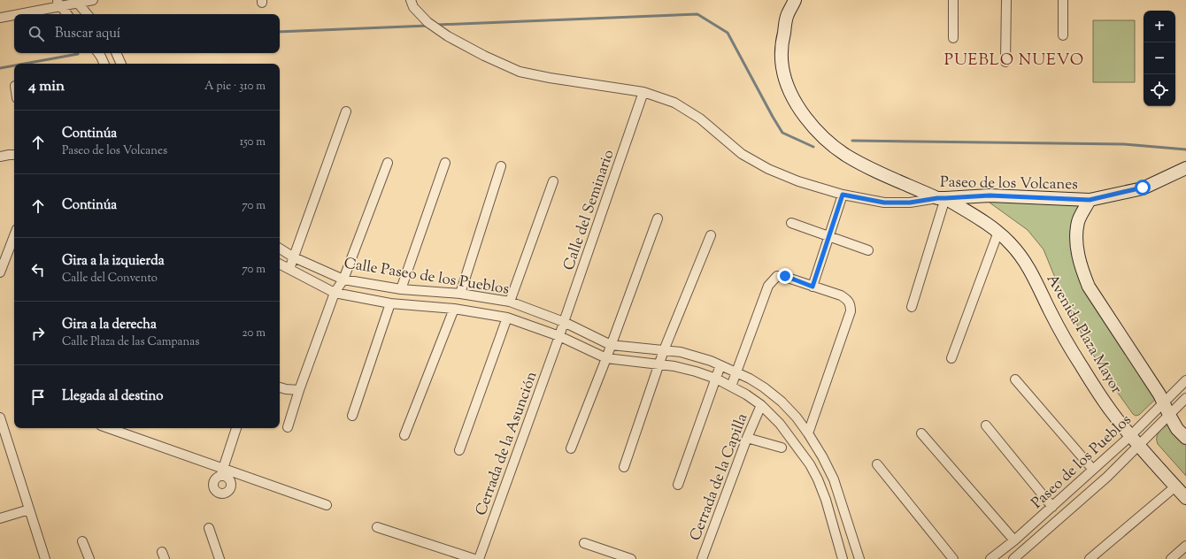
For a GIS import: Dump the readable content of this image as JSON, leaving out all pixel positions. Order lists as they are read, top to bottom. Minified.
{"streets":{"street":["Paseo de los Volcanes","Calle del Seminario","Calle Paseo de los Pueblos","Avenida Plaza Mayor","Cerrada de la Asunción","Paseo de los Pueblos","Cerrada de la Capilla"]},"crossings":[["Paseo de los Volcanes","Avenida Plaza Mayor"],["Calle del Seminario","Calle Paseo de los Pueblos"],["Calle del Seminario","Cerrada de la Asunción"],["Calle Paseo de los Pueblos","Cerrada de la Asunción"],["Calle Paseo de los Pueblos","Cerrada de la Capilla"],["Avenida Plaza Mayor","Paseo de los Pueblos"]],"districts":["PUEBLO NUEVO"],"page":{"map_buttons":["+","−"],"search":"Buscar aquí","heading":["4 min","A pie · 310 m"],"list":[["Continúa","Paseo de los Volcanes","150 m"],["Continúa","70 m"],["Gira a la izquierda","Calle del Convento","70 m"],["Gira a la derecha","Calle Plaza de las Campanas","20 m"],"Llegada al destino"]}}
